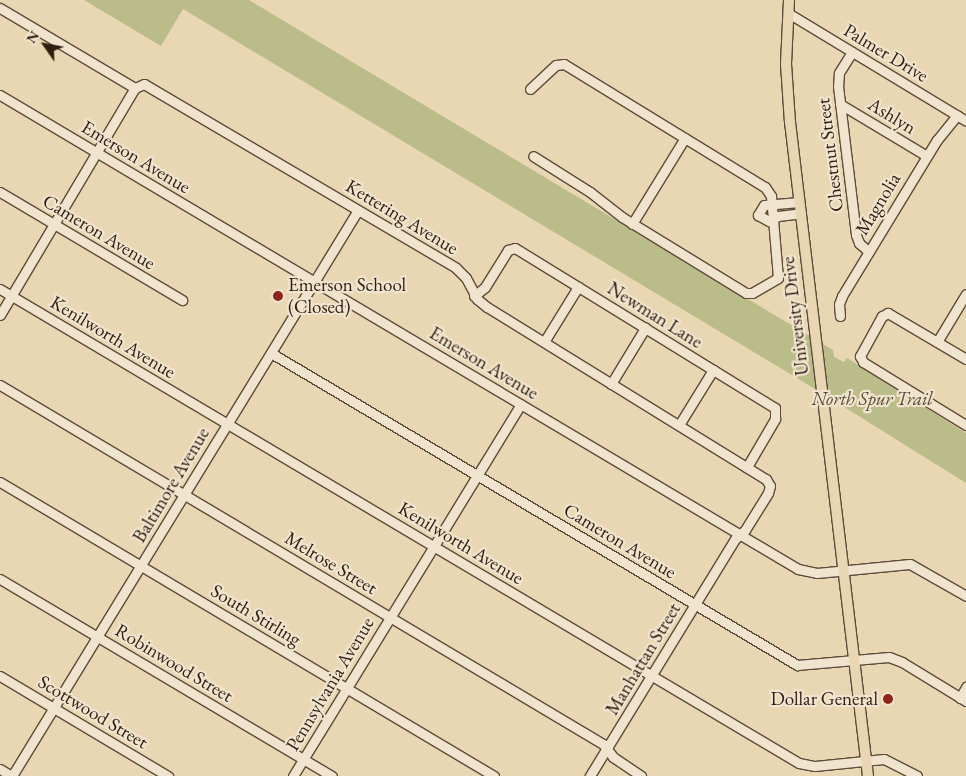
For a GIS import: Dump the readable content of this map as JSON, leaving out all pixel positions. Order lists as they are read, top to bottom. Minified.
{"streets":{"main road":["University Drive"],"street":["Palmer Drive","Ashlyn","Chestnut Street","Emerson Avenue","Magnolia","Kettering Avenue","Cameron Avenue","Newman Lane","Kenilworth Avenue","Baltimore Avenue","Melrose Street","South Stirling","Manhattan Street","Robinwood Street","Pennsylvania Avenue","Scottwood Street"]},"crossings":[["Palmer Drive","Chestnut Street"],["Palmer Drive","Magnolia"],["Palmer Drive","University Drive"],["Ashlyn","Chestnut Street"],["Ashlyn","Magnolia"],["Chestnut Street","Magnolia"],["Emerson Avenue","University Drive"],["Emerson Avenue","Baltimore Avenue"],["Emerson Avenue","Manhattan Street"],["Emerson Avenue","Pennsylvania Avenue"],["Kettering Avenue","Newman Lane"],["Kettering Avenue","Baltimore Avenue"],["Kettering Avenue","Manhattan Street"],["Cameron Avenue","University Drive"],["Cameron Avenue","Baltimore Avenue"],["Cameron Avenue","Manhattan Street"],["Cameron Avenue","Pennsylvania Avenue"],["University Drive","Kenilworth Avenue"],["Kenilworth Avenue","Baltimore Avenue"],["Kenilworth Avenue","Manhattan Street"],["Kenilworth Avenue","Pennsylvania Avenue"],["Baltimore Avenue","Melrose Street"],["Baltimore Avenue","South Stirling"],["Baltimore Avenue","Robinwood Street"],["Baltimore Avenue","Scottwood Street"],["Melrose Street","Manhattan Street"],["Melrose Street","Pennsylvania Avenue"],["South Stirling","Pennsylvania Avenue"],["Robinwood Street","Pennsylvania Avenue"]],"parks":["North Spur Trail"],"places":["Emerson School (Closed)","Dollar General"],"north":"top left"}
